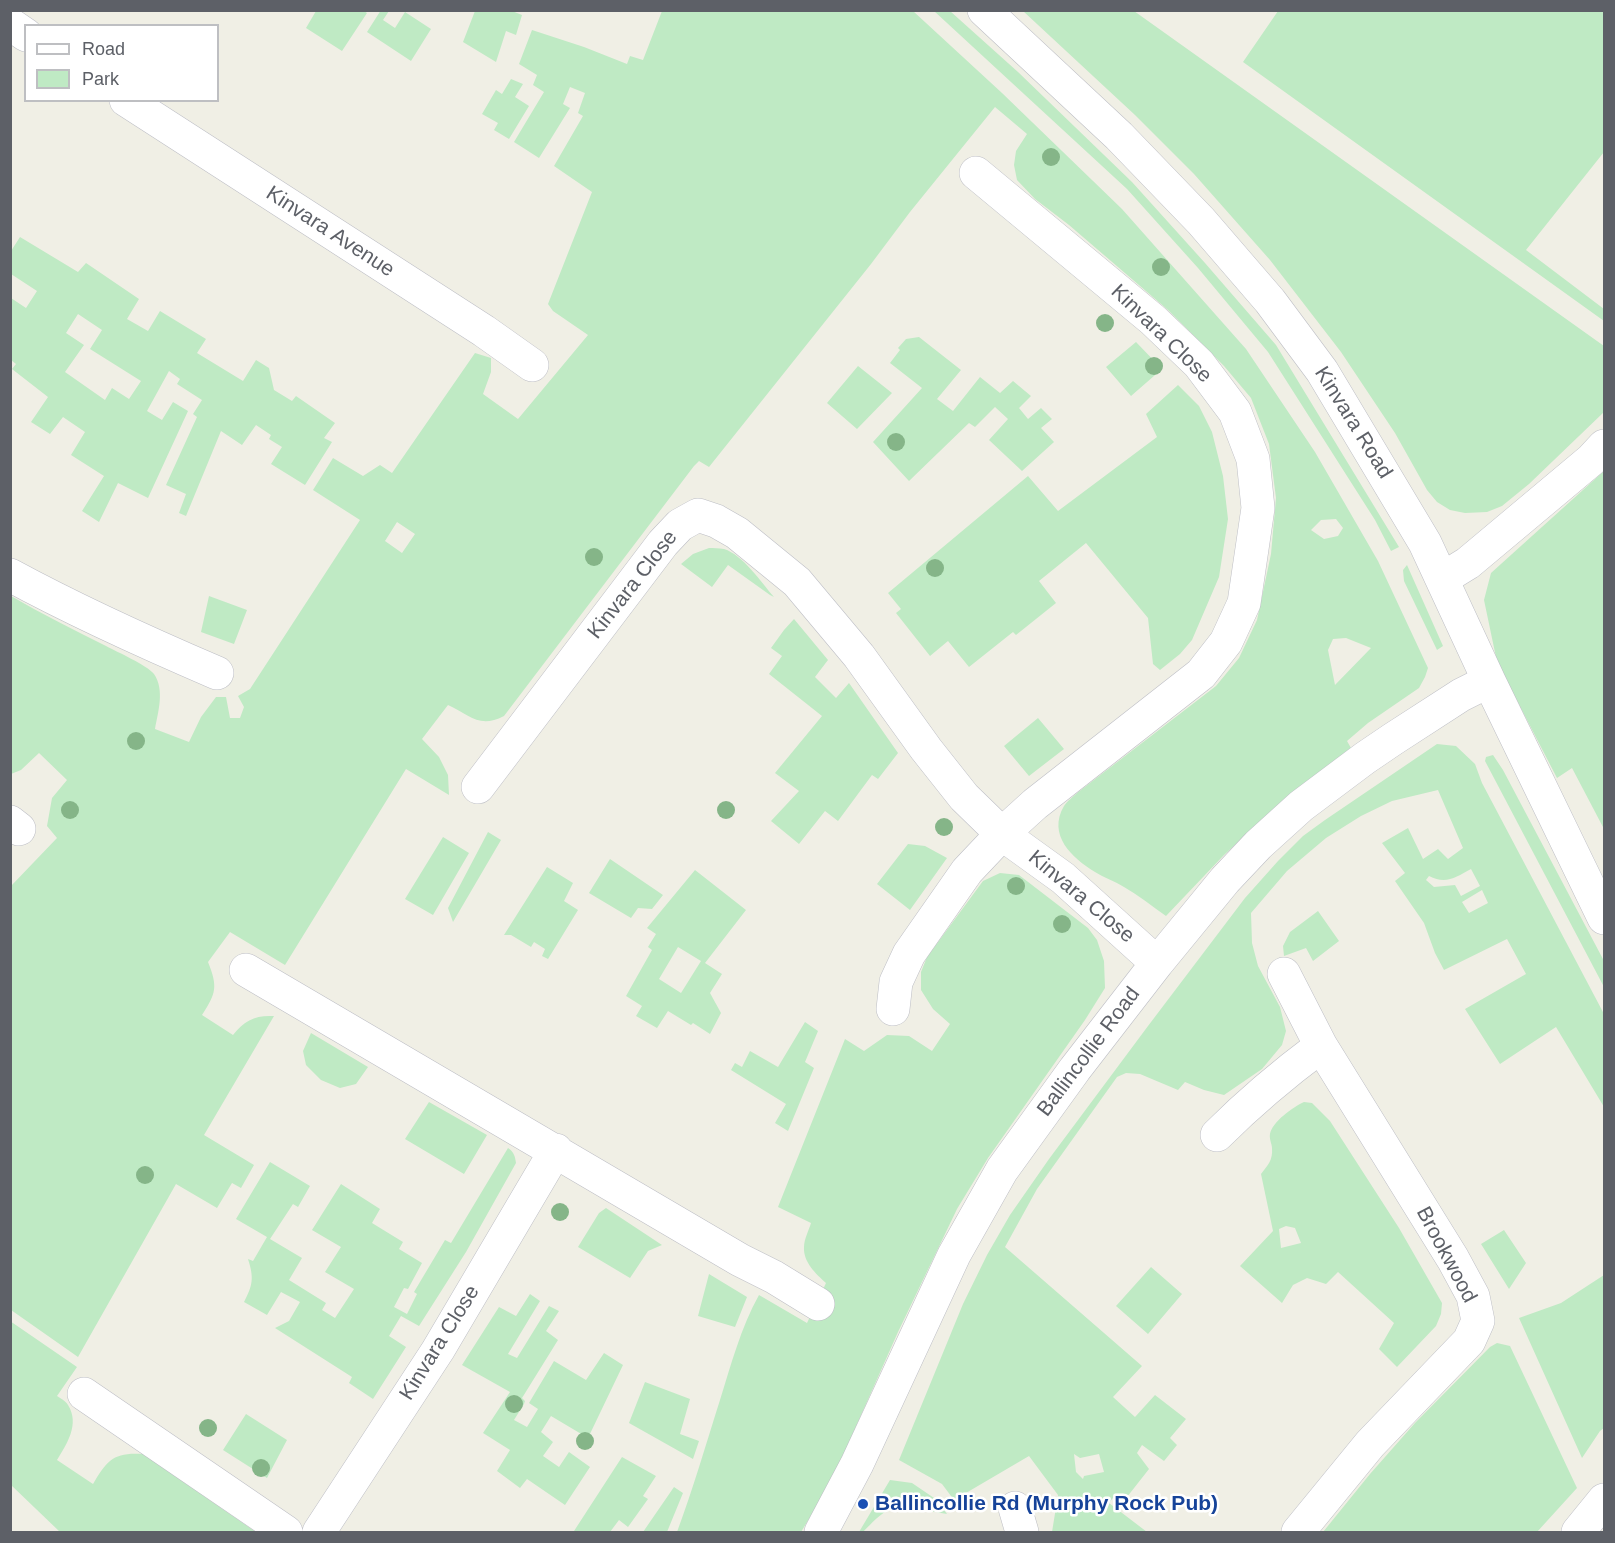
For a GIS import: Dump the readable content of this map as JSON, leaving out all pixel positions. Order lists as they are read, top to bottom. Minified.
{"streets":{"street":["Kinvara Avenue","Kinvara Close","Kinvara Road","Ballincollie Road","Brookwood"]},"crossings":[["Kinvara Close","Ballincollie Road"],["Kinvara Road","Ballincollie Road"]],"places":["Ballincollie Rd (Murphy Rock Pub)"],"legend":["Road","Park"]}
